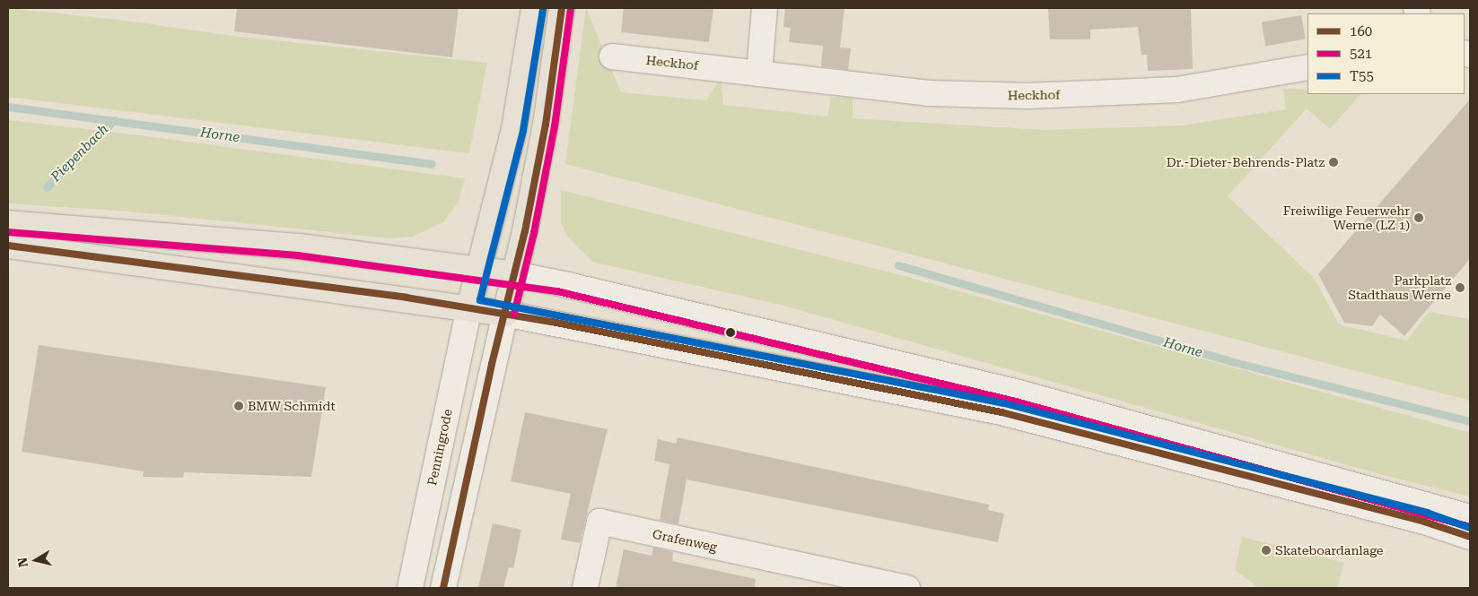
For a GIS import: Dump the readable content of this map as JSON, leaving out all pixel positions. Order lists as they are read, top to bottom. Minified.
{"streets":{"main road":["Heckhof","Penningrode","Grafenweg"]},"water":["Horne","Piepenbach"],"places":["Dr.-Dieter-Behrends-Platz","Freiwilige Feuerwehr Werne (LZ 1)","Parkplatz Stadthaus Werne","BMW Schmidt","Skateboardanlage"],"lines":["transit line 160","transit line 521","transit line T55"],"legend":["160","521","T55"],"north":"left"}
